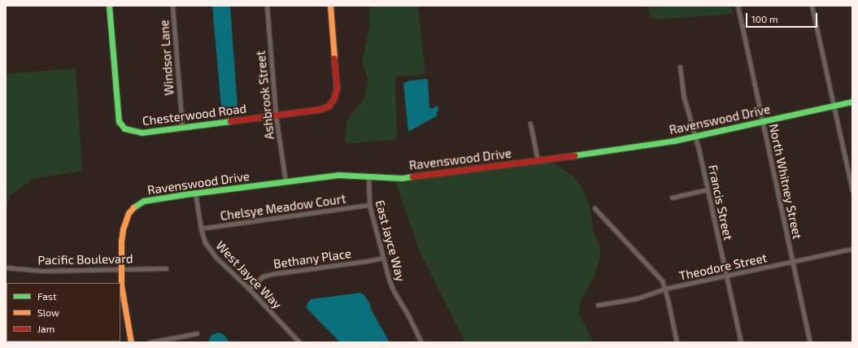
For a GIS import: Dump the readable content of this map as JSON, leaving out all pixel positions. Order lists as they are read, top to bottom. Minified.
{"streets":{"street":["Windsor Lane","Ashbrook Street","Chesterwood Road","Ravenswood Drive","North Whitney Street","Francis Street","Chelsye Meadow Court","East Jayce Way","Bethany Place","Pacific Boulevard","Theodore Street","West Jayce Way"]},"crossings":[["Windsor Lane","Chesterwood Road"],["Ashbrook Street","Chesterwood Road"],["Ashbrook Street","Ravenswood Drive"],["Ravenswood Drive","North Whitney Street"],["Ravenswood Drive","Francis Street"],["Ravenswood Drive","East Jayce Way"],["Ravenswood Drive","Pacific Boulevard"],["Ravenswood Drive","West Jayce Way"],["North Whitney Street","Theodore Street"],["Francis Street","Theodore Street"],["Chelsye Meadow Court","East Jayce Way"],["Chelsye Meadow Court","West Jayce Way"],["East Jayce Way","Bethany Place"],["Bethany Place","West Jayce Way"]],"legend":["Fast","Slow","Jam"],"scale_bar":"100 m"}
